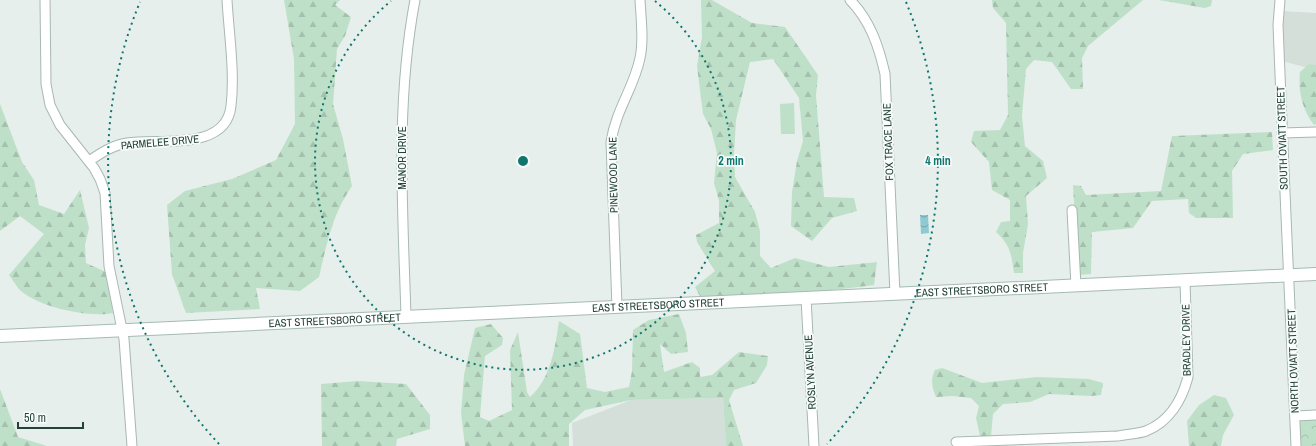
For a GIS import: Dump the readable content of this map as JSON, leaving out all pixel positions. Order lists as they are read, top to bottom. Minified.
{"streets":{"main road":["EAST STREETSBORO STREET"],"street":["SOUTH OVIATT STREET","PARMELEE DRIVE","FOX TRACE LANE","MANOR DRIVE","PINEWOOD LANE","BRADLEY DRIVE","NORTH OVIATT STREET","ROSLYN AVENUE"]},"crossings":[["SOUTH OVIATT STREET","EAST STREETSBORO STREET"],["SOUTH OVIATT STREET","NORTH OVIATT STREET"],["FOX TRACE LANE","EAST STREETSBORO STREET"],["MANOR DRIVE","EAST STREETSBORO STREET"],["PINEWOOD LANE","EAST STREETSBORO STREET"],["EAST STREETSBORO STREET","BRADLEY DRIVE"],["EAST STREETSBORO STREET","NORTH OVIATT STREET"],["EAST STREETSBORO STREET","ROSLYN AVENUE"]],"scale_bar":"50 m","rings":["2 min","4 min"]}
